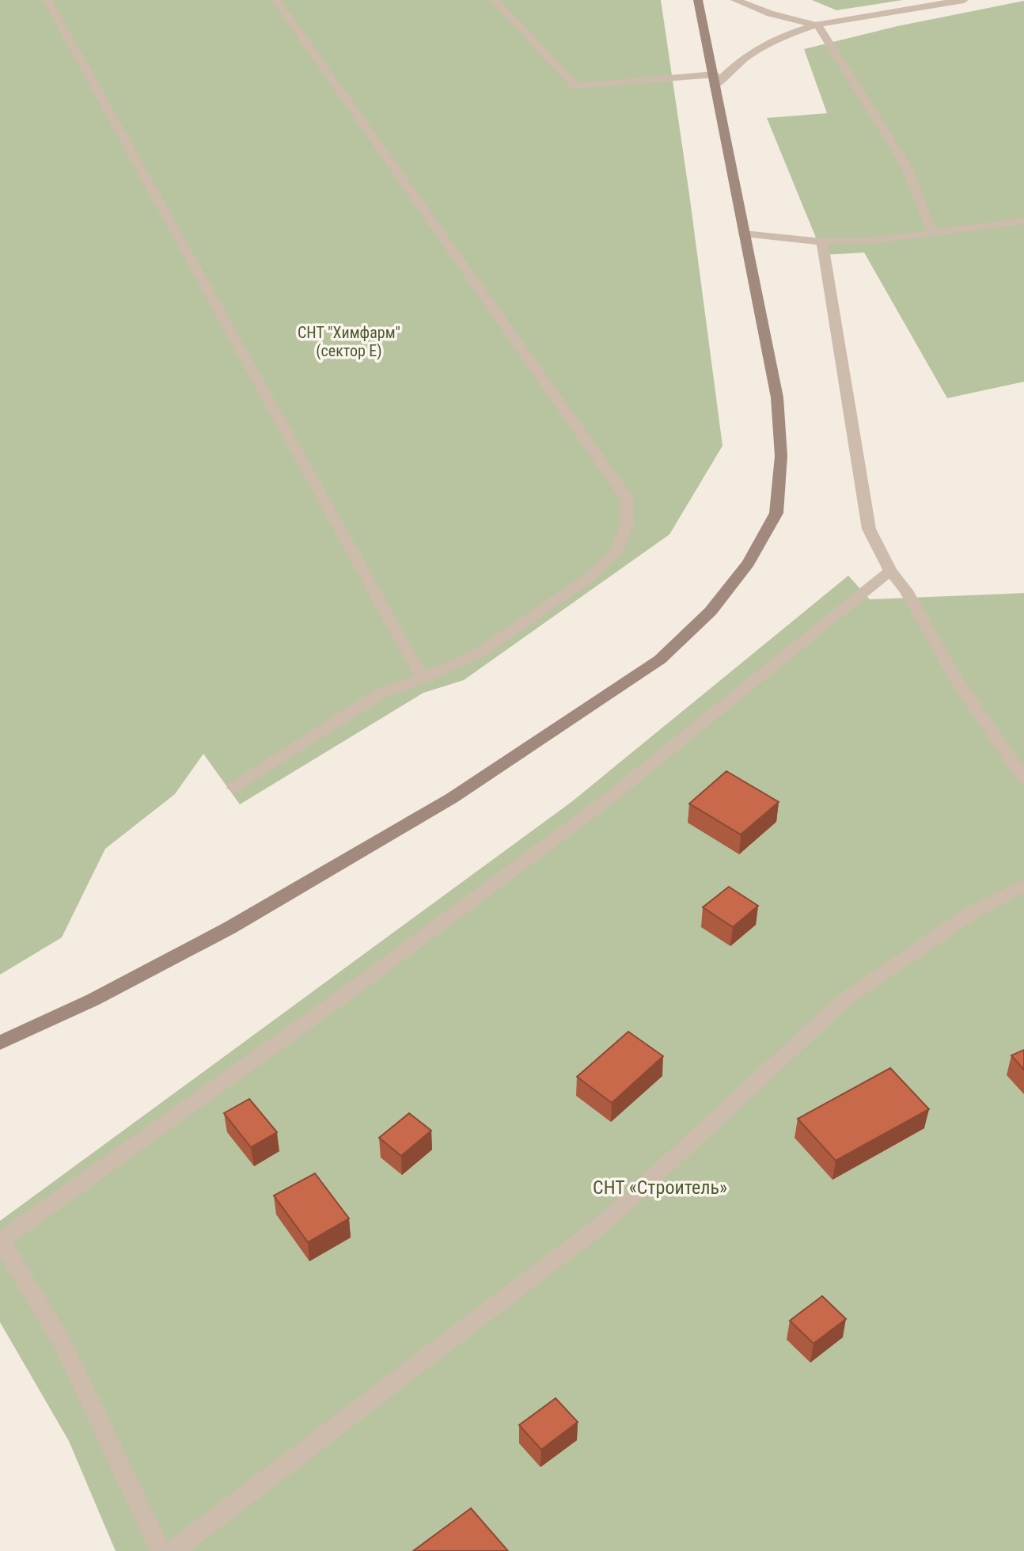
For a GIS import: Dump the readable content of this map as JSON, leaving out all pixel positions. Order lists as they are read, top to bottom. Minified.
{"parks":["СНТ \"Химфарм\" (сектор Е)","СНТ «Строитель»"]}
